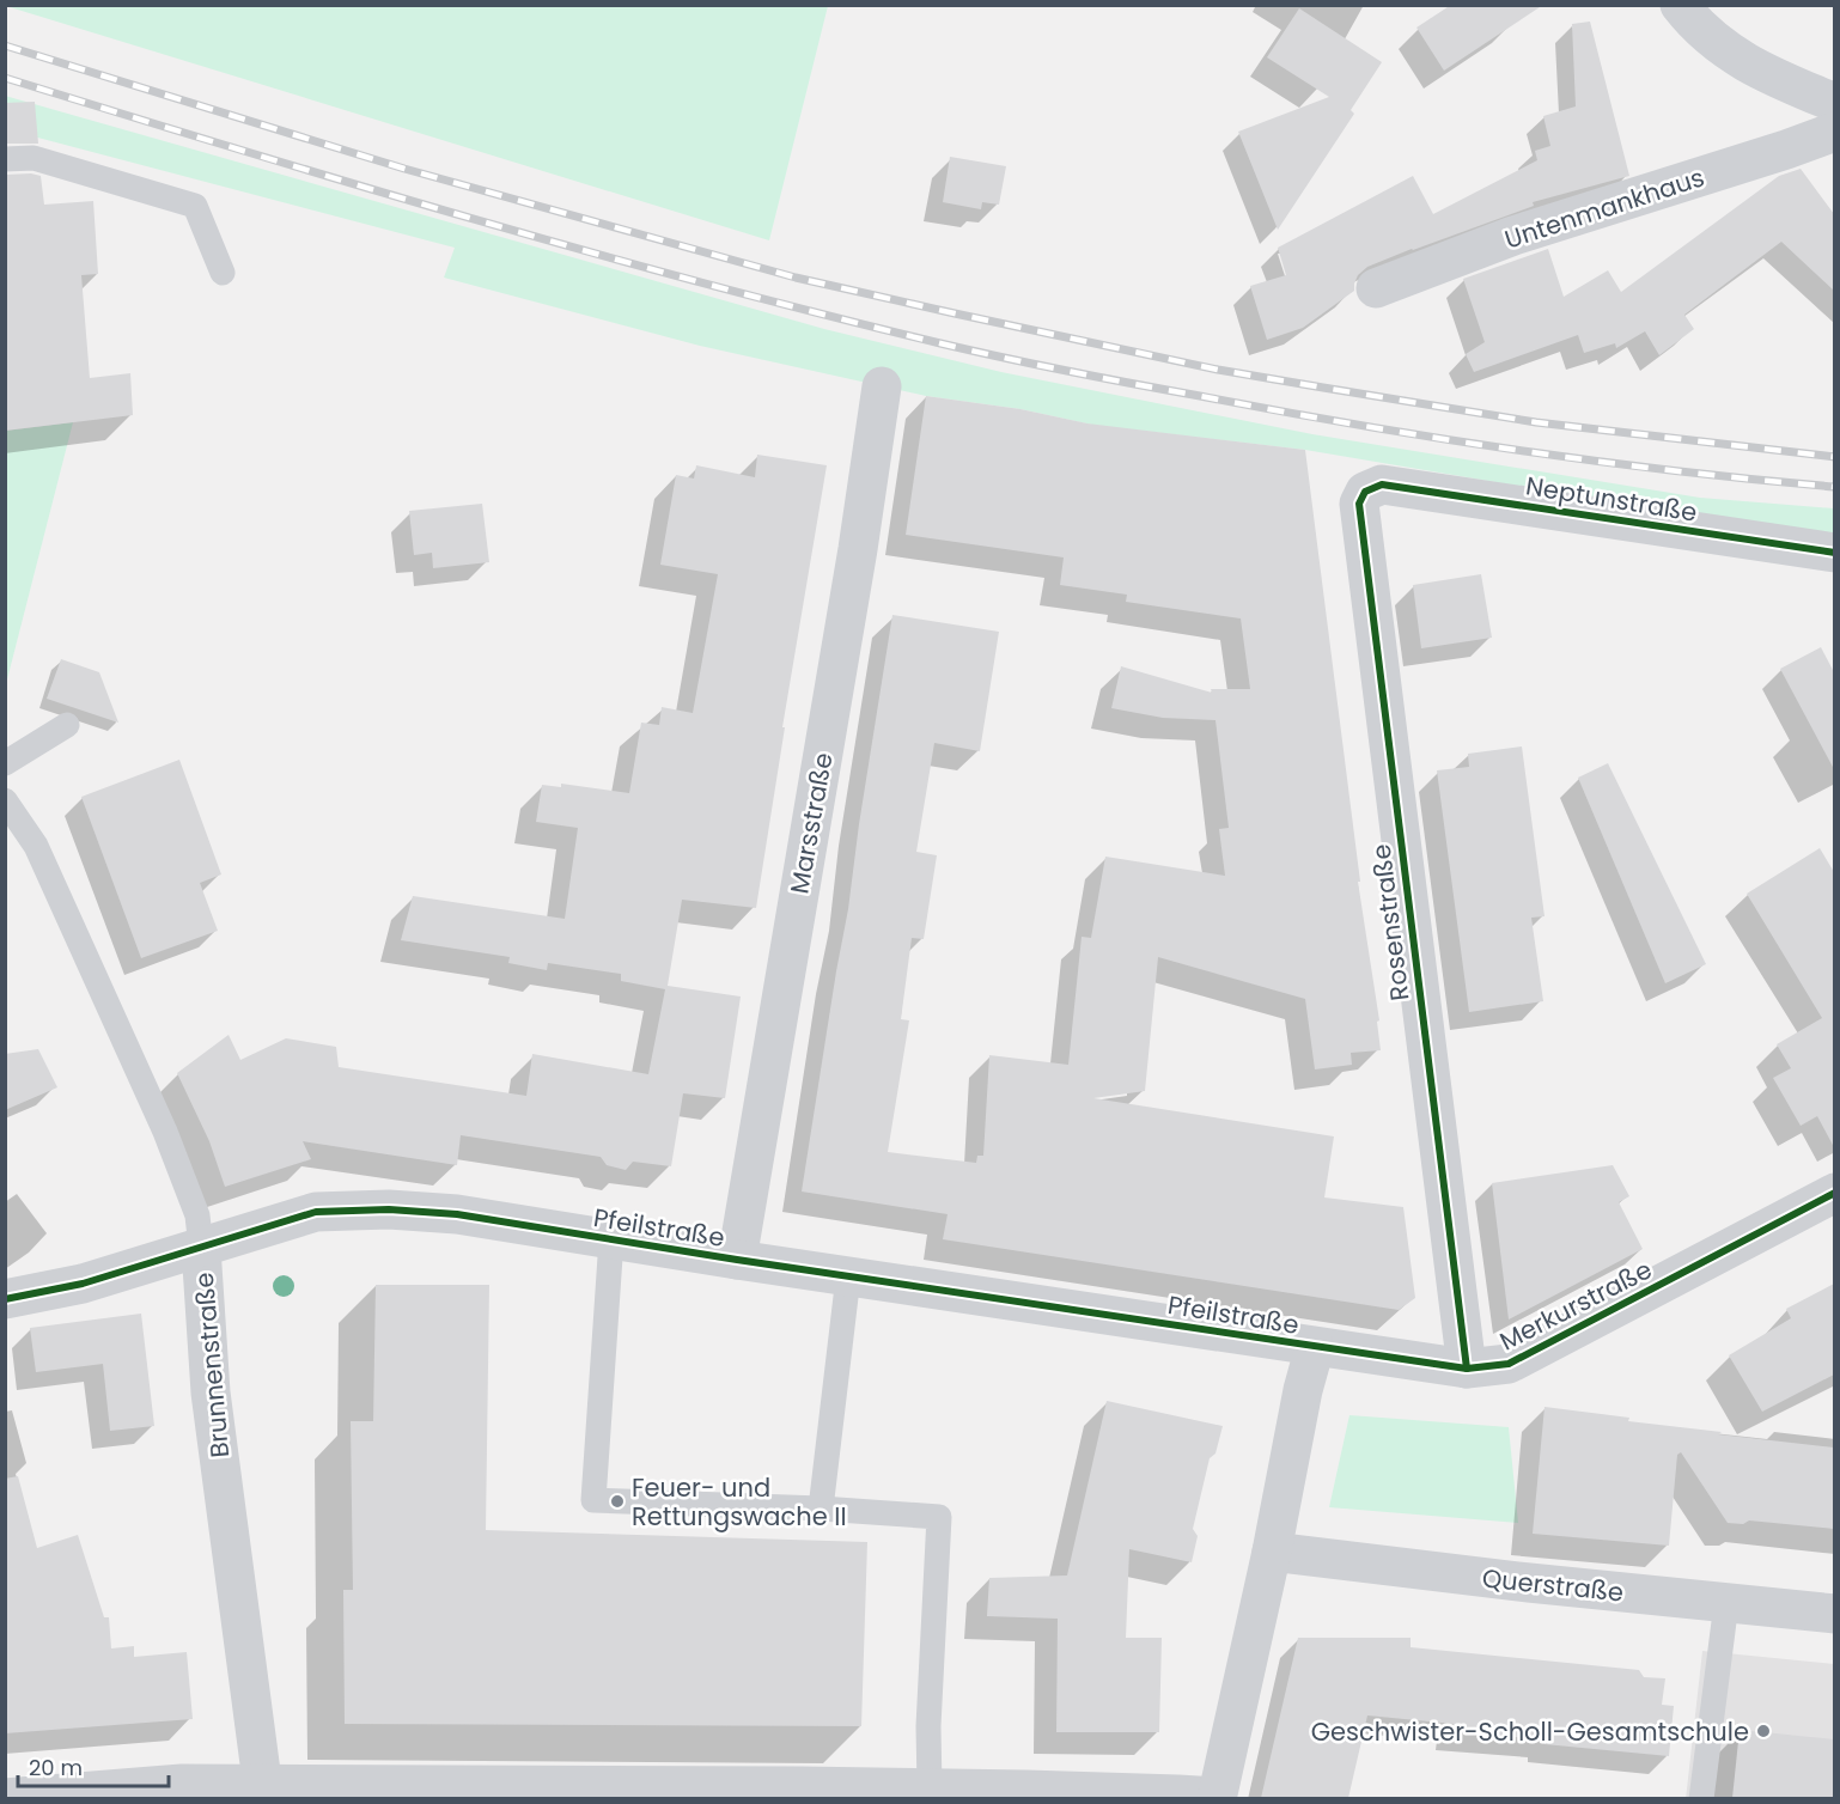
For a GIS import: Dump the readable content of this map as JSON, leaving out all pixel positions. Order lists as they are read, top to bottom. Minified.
{"streets":{"street":["Untenmankhaus","Neptunstraße","Marsstraße","Rosenstraße","Pfeilstraße","Merkurstraße","Brunnenstraße","Querstraße"]},"crossings":[["Neptunstraße","Rosenstraße"],["Marsstraße","Pfeilstraße"],["Rosenstraße","Merkurstraße"],["Pfeilstraße","Merkurstraße"],["Pfeilstraße","Brunnenstraße"]],"places":["Feuer- und Rettungswache II","Geschwister-Scholl-Gesamtschule"],"scale_bar":"20 m"}
